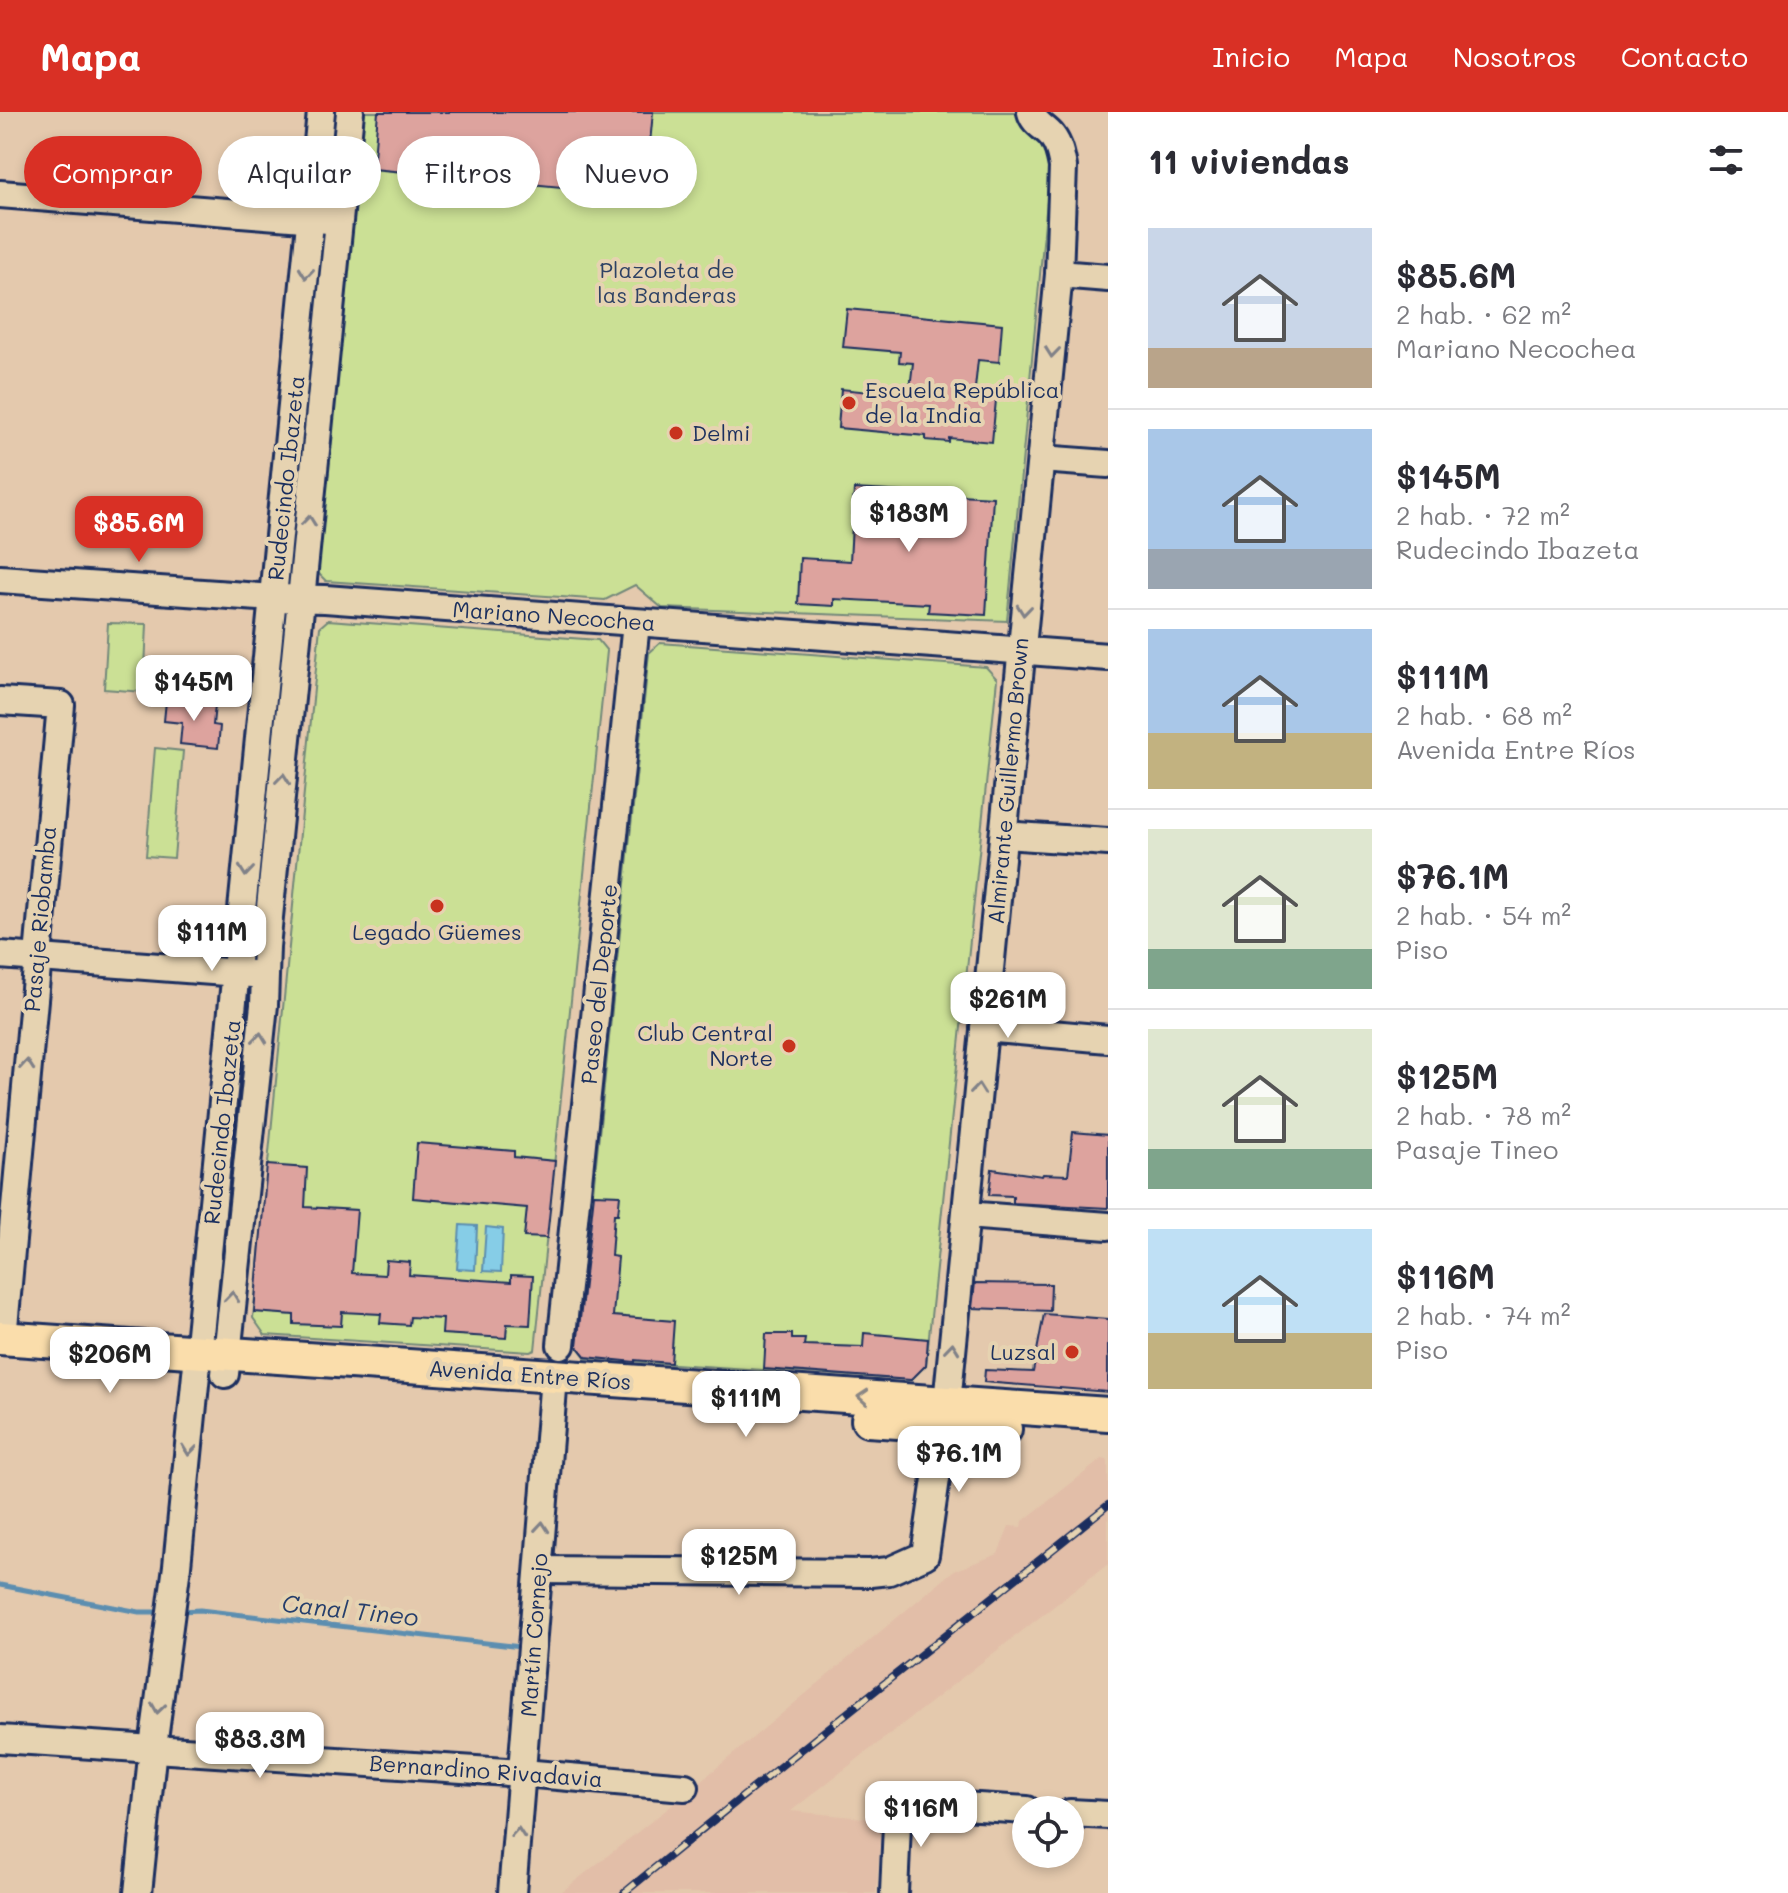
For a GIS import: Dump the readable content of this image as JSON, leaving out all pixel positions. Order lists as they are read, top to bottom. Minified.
{"streets":{"main road":["Avenida Entre Ríos"],"street":["Rudecindo Ibazeta","Mariano Necochea","Almirante Guillermo Brown","Pasaje Riobamba","Paseo del Deporte","Martín Cornejo","Bernardino Rivadavia"]},"crossings":[["Rudecindo Ibazeta","Mariano Necochea"],["Rudecindo Ibazeta","Avenida Entre Ríos"],["Rudecindo Ibazeta","Bernardino Rivadavia"],["Mariano Necochea","Almirante Guillermo Brown"],["Mariano Necochea","Paseo del Deporte"],["Almirante Guillermo Brown","Avenida Entre Ríos"],["Almirante Guillermo Brown","Martín Cornejo"],["Pasaje Riobamba","Avenida Entre Ríos"],["Avenida Entre Ríos","Martín Cornejo"],["Martín Cornejo","Bernardino Rivadavia"]],"one_way":["Pasaje Riobamba","Martín Cornejo"],"water":["Canal Tineo"],"parks":["Plazoleta de las Banderas"],"places":["Escuela República de la India","Delmi","Legado Güemes","Club Central Norte","Luzsal"],"page":{"header":"Mapa","nav":["Inicio","Mapa","Nosotros","Contacto"],"heading":"11 viviendas","chip":["Comprar","Alquilar","Filtros","Nuevo"],"list":[{"name":"$85.6M","note":"2 hab. · 62 m² · Mariano Necochea"},{"name":"$145M","note":"2 hab. · 72 m² · Rudecindo Ibazeta"},{"name":"$111M","note":"2 hab. · 68 m² · Avenida Entre Ríos"},{"name":"$76.1M","note":"2 hab. · 54 m² · Piso"},{"name":"$125M","note":"2 hab. · 78 m² · Pasaje Tineo"},{"name":"$116M","note":"2 hab. · 74 m² · Piso"}],"price":["$183M","$85.6M","$145M","$111M","$261M","$206M","$111M","$76.1M","$125M","$83.3M","$116M"]}}
